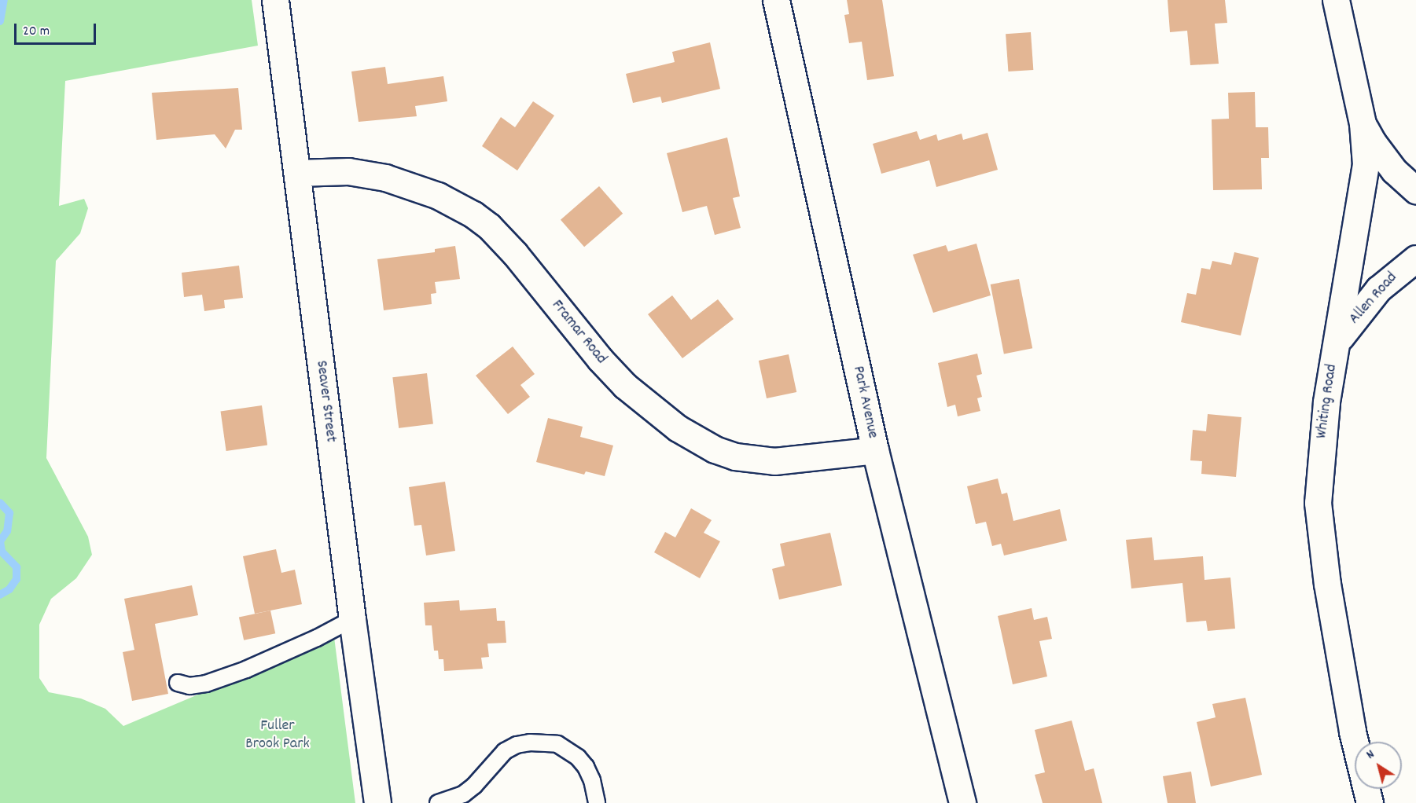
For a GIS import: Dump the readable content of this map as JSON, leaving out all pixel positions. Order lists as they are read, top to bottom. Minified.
{"streets":{"street":["Allen Road","Framar Road","Seaver Street","Whiting Road","Park Avenue"]},"crossings":[["Allen Road","Whiting Road"],["Framar Road","Seaver Street"],["Framar Road","Park Avenue"]],"parks":["Fuller Brook Park"],"scale_bar":"20 m","north":"top left"}
